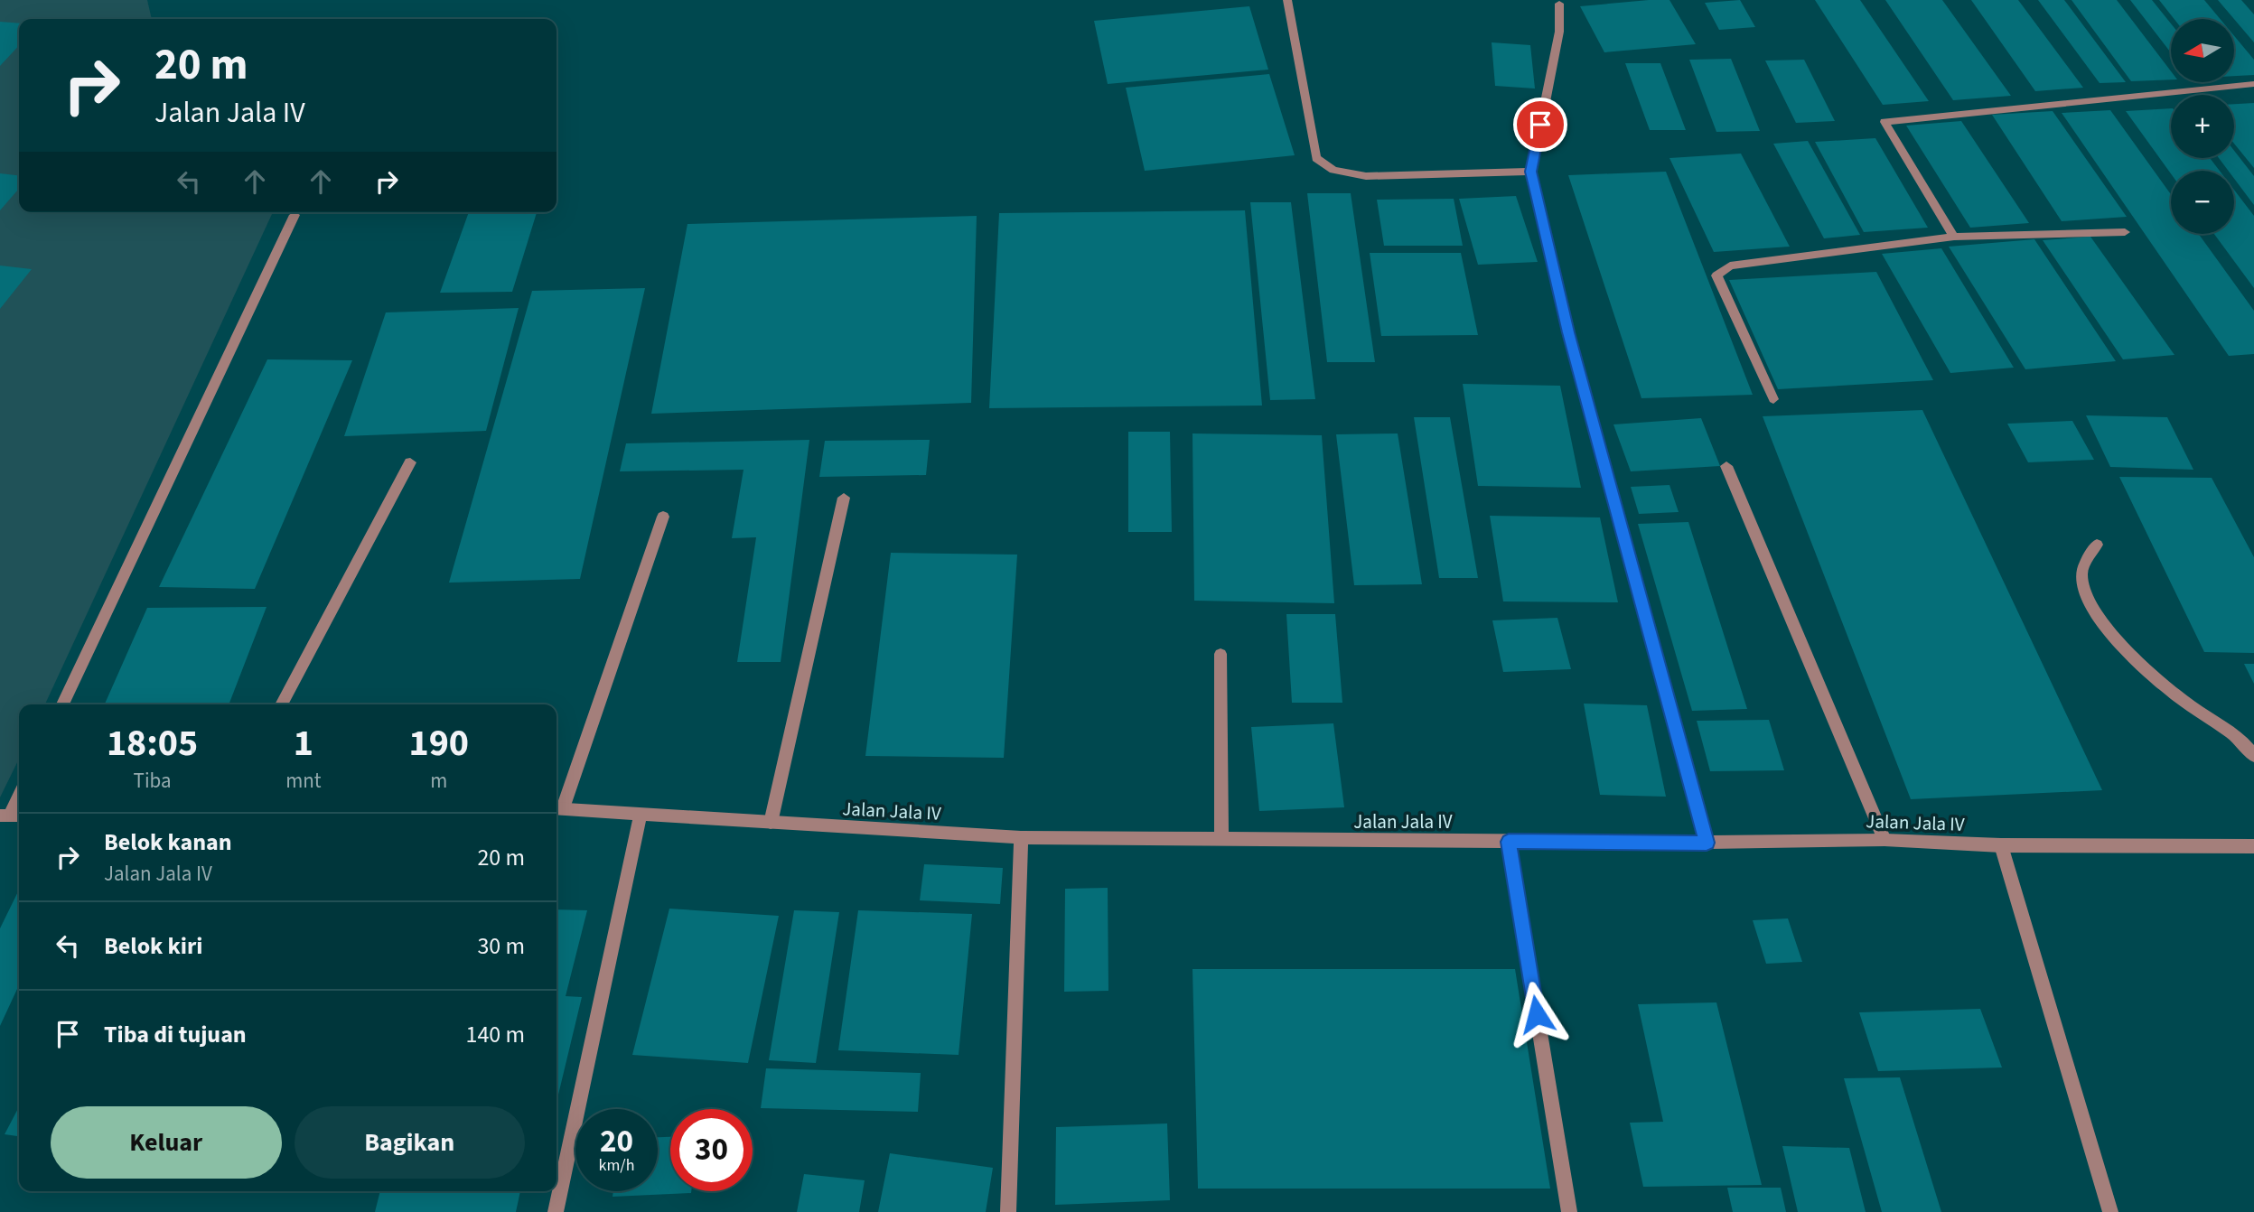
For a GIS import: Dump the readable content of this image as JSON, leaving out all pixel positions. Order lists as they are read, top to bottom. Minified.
{"streets":{"street":["Jalan Jala IV"]},"north":"left","page":{"map_buttons":["+","−"],"turn":["20 m","Jalan Jala IV"],"eta":["18:05","Tiba","1","mnt","190","m"],"list":[{"name":"Belok kanan","note":"Jalan Jala IV","value":"20 m"},{"name":"Belok kiri","value":"30 m"},{"name":"Tiba di tujuan","value":"140 m"}],"buttons":["Keluar","Bagikan"],"speed":"20 km/h","limit":"30"}}
